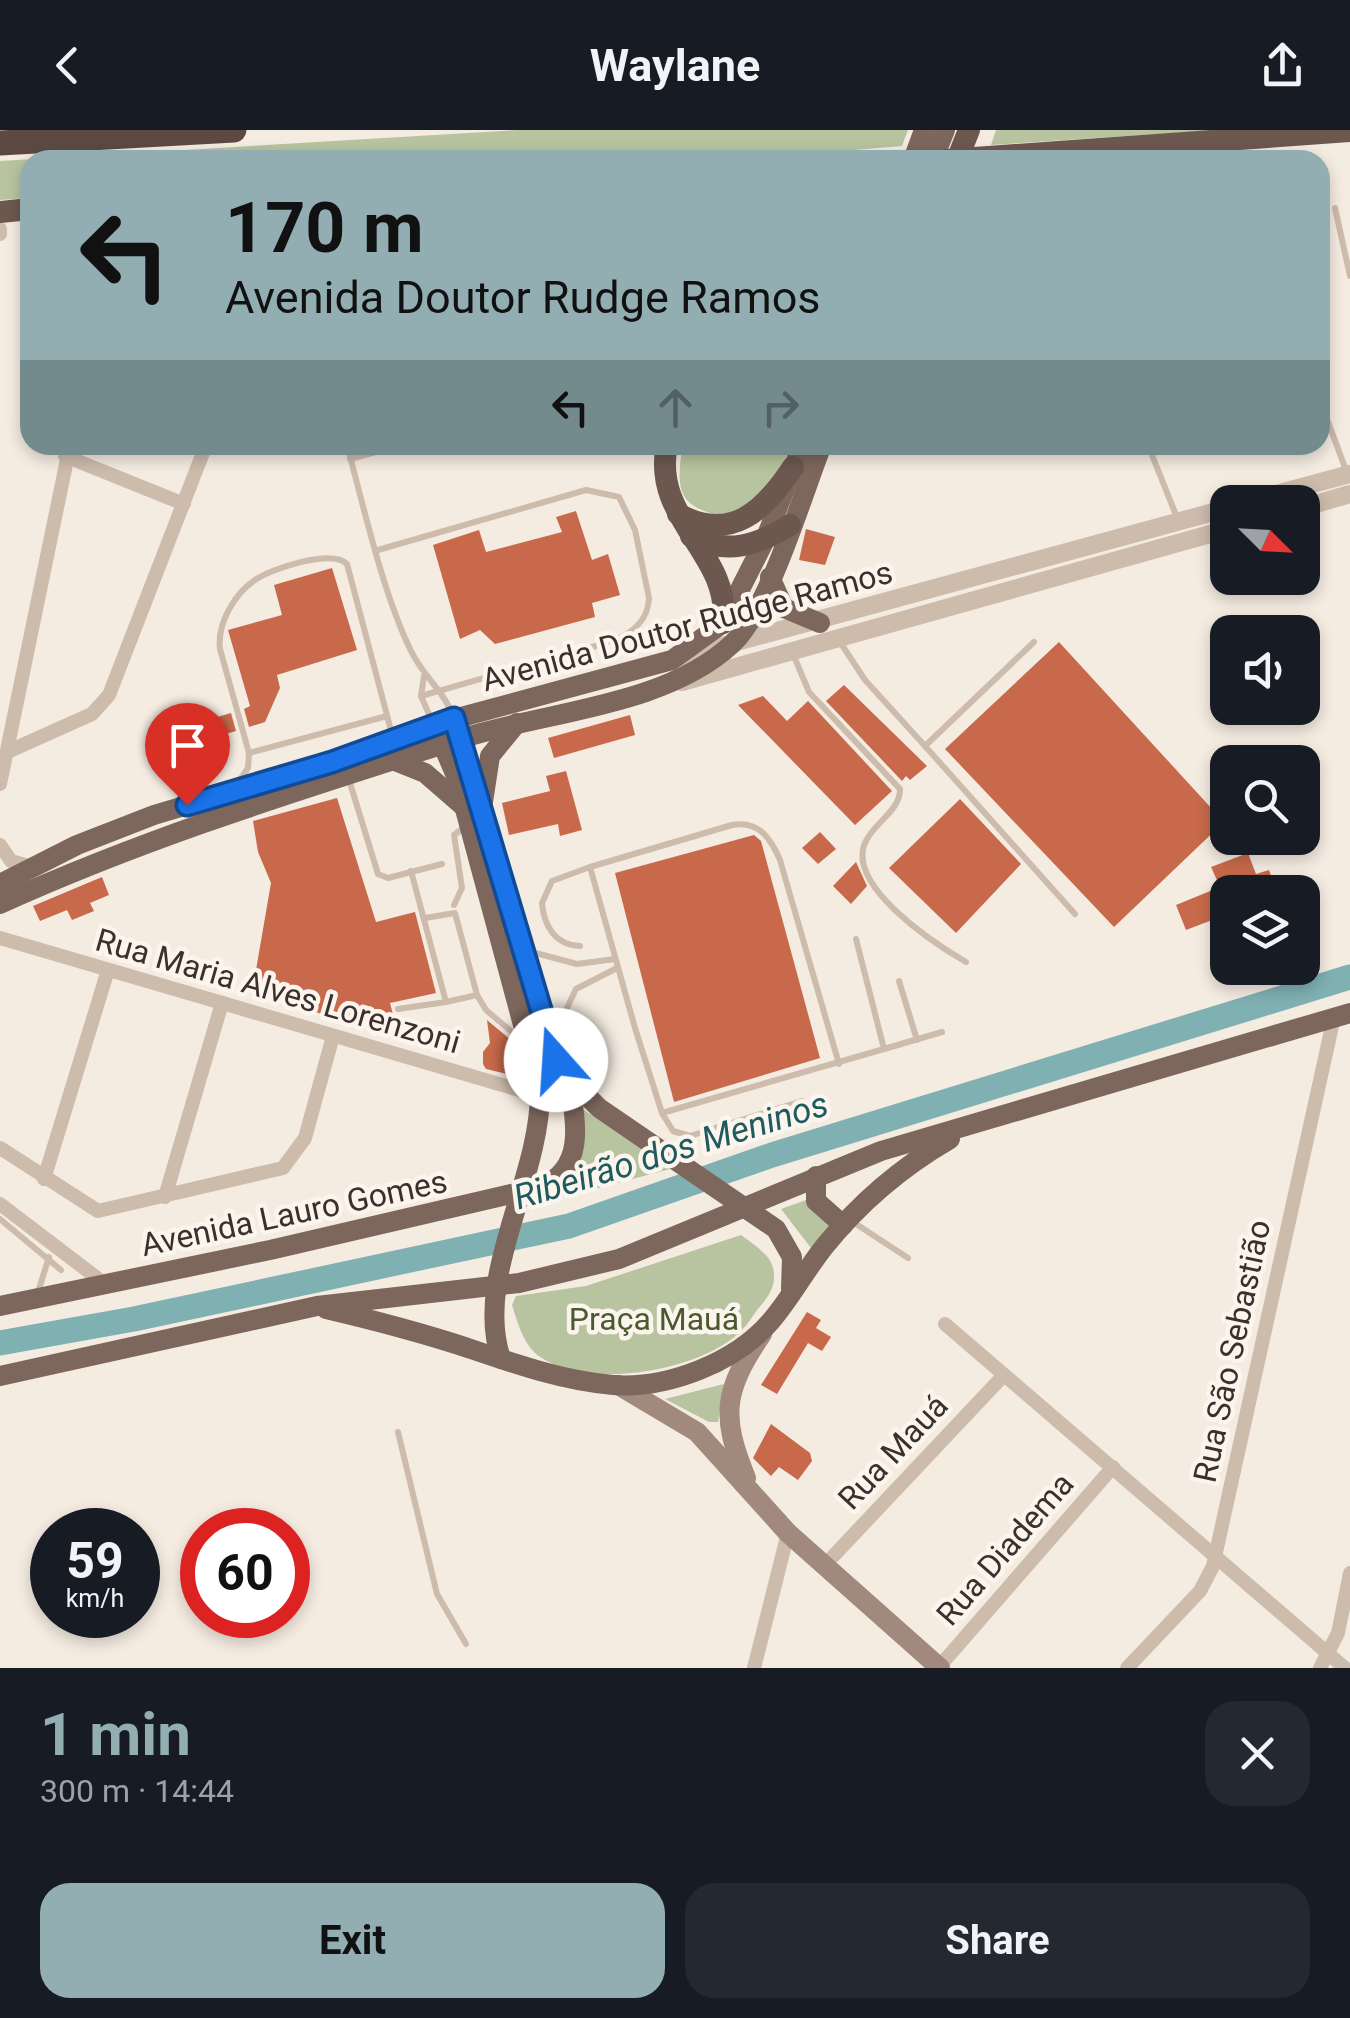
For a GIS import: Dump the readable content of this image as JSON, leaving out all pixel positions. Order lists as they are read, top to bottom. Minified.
{"streets":{"main road":["Avenida Doutor Rudge Ramos","Avenida Lauro Gomes"],"street":["Rua Maria Alves Lorenzoni","Rua São Sebastião","Rua Mauá","Rua Diadema"]},"water":["Ribeirão dos Meninos"],"parks":["Praça Mauá"],"north":"bottom right","page":{"header":"Waylane","turn":["170 m","Avenida Doutor Rudge Ramos"],"speed":"59 km/h","limit":"60","heading":["1 min","300 m · 14:44"],"buttons":["Exit","Share"]}}
